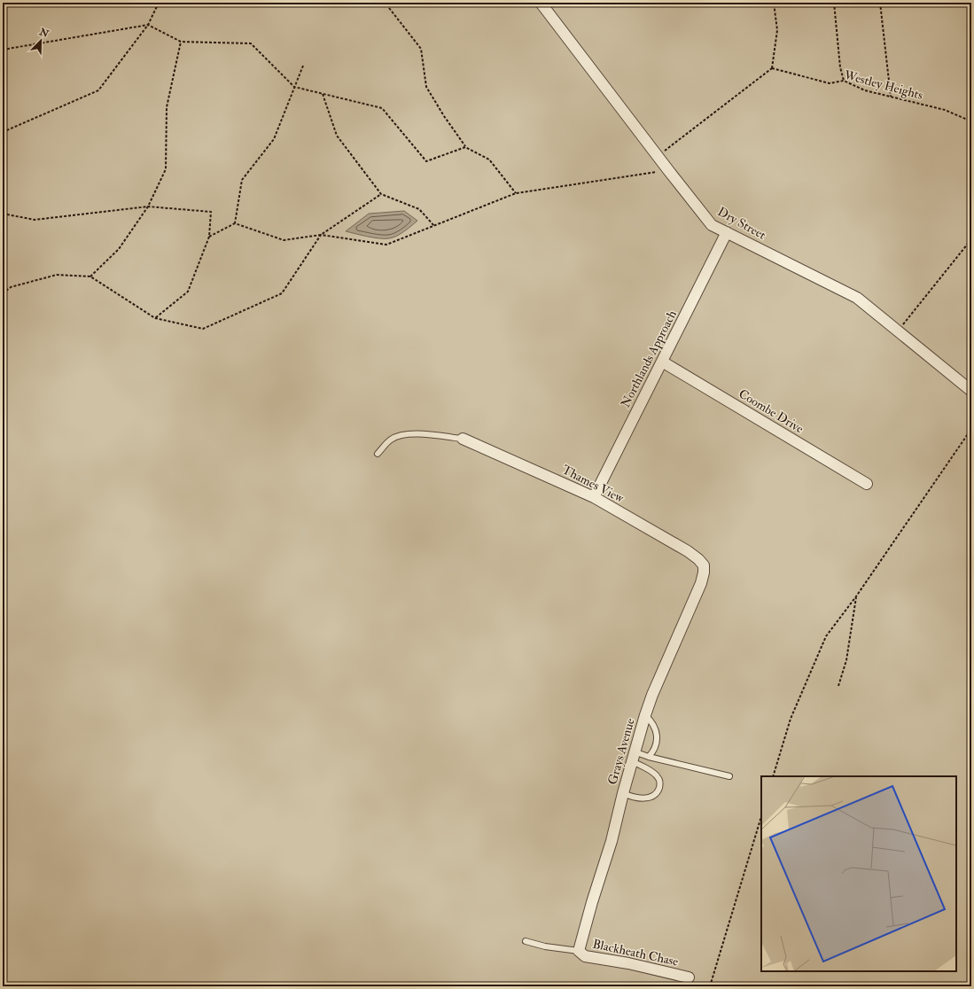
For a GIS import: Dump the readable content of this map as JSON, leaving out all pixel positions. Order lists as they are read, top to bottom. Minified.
{"streets":{"street":["Dry Street","Northlands Approach","Coombe Drive","Thames View","Grays Avenue","Blackheath Chase"],"path":["Westley Heights"]},"crossings":[["Dry Street","Northlands Approach"],["Northlands Approach","Coombe Drive"],["Northlands Approach","Thames View"],["Thames View","Grays Avenue"],["Grays Avenue","Blackheath Chase"]],"north":"top right"}
